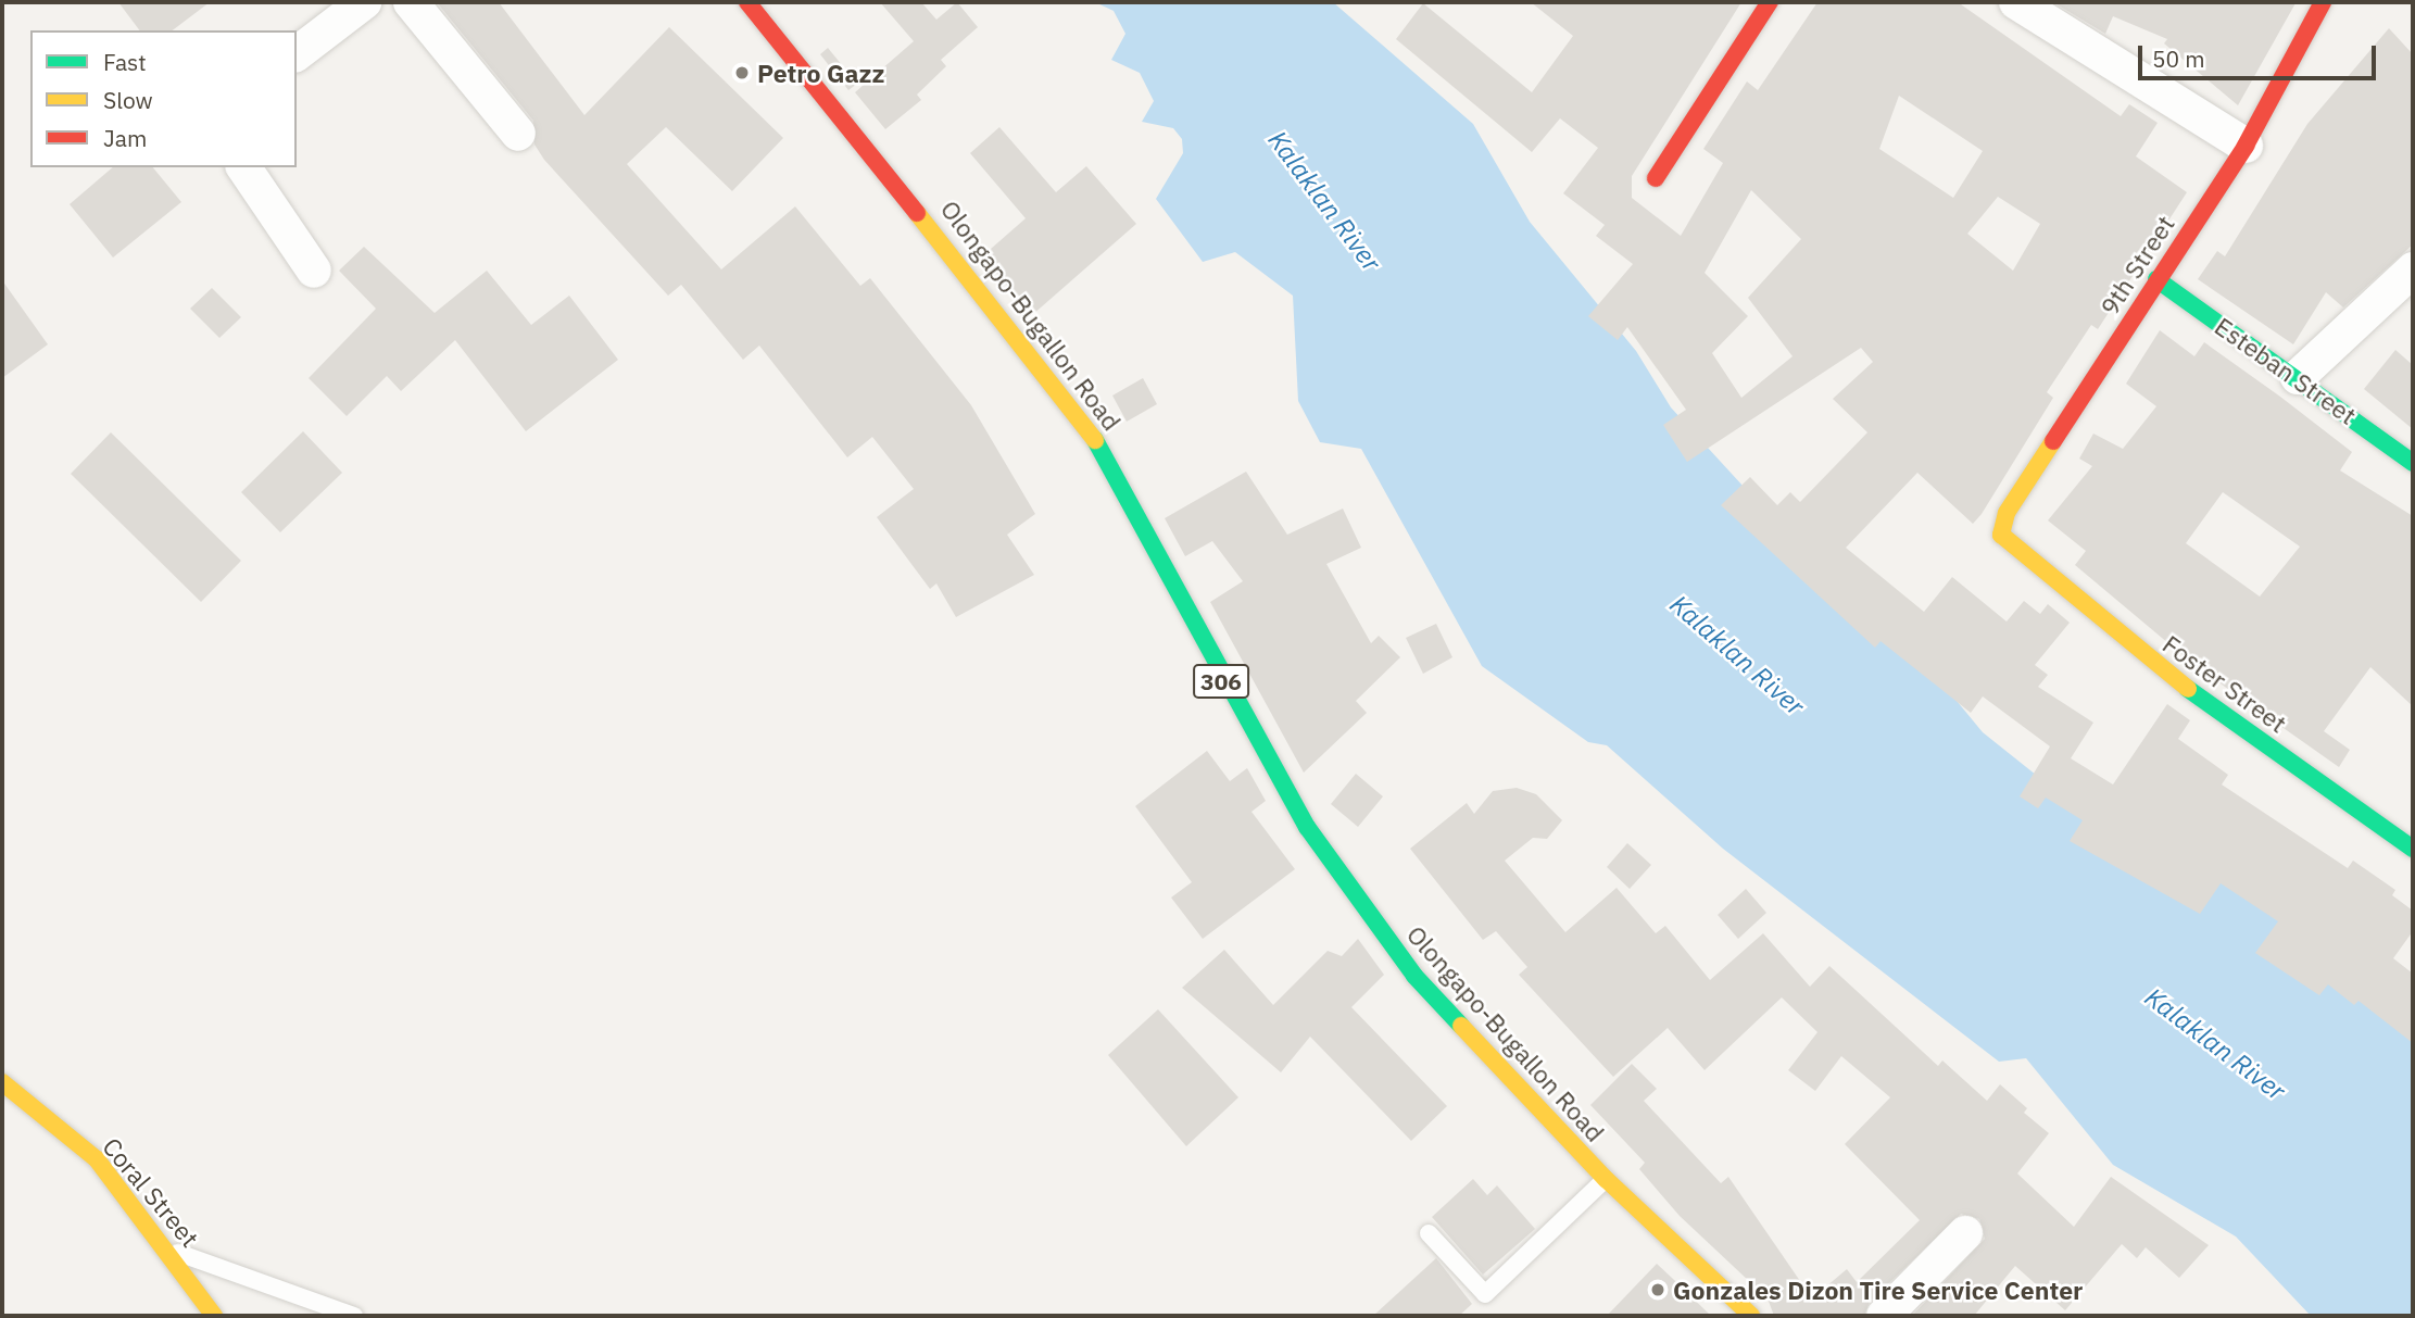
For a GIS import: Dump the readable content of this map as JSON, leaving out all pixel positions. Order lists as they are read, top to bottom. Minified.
{"streets":{"street":["9th Street","Olongapo-Bugallon Road","Esteban Street","306","Foster Street","Coral Street"]},"crossings":[["9th Street","Esteban Street"],["9th Street","Foster Street"]],"water":["Kalaklan River"],"places":["Petro Gazz","Gonzales Dizon Tire Service Center"],"legend":["Fast","Slow","Jam"],"scale_bar":"50 m"}
